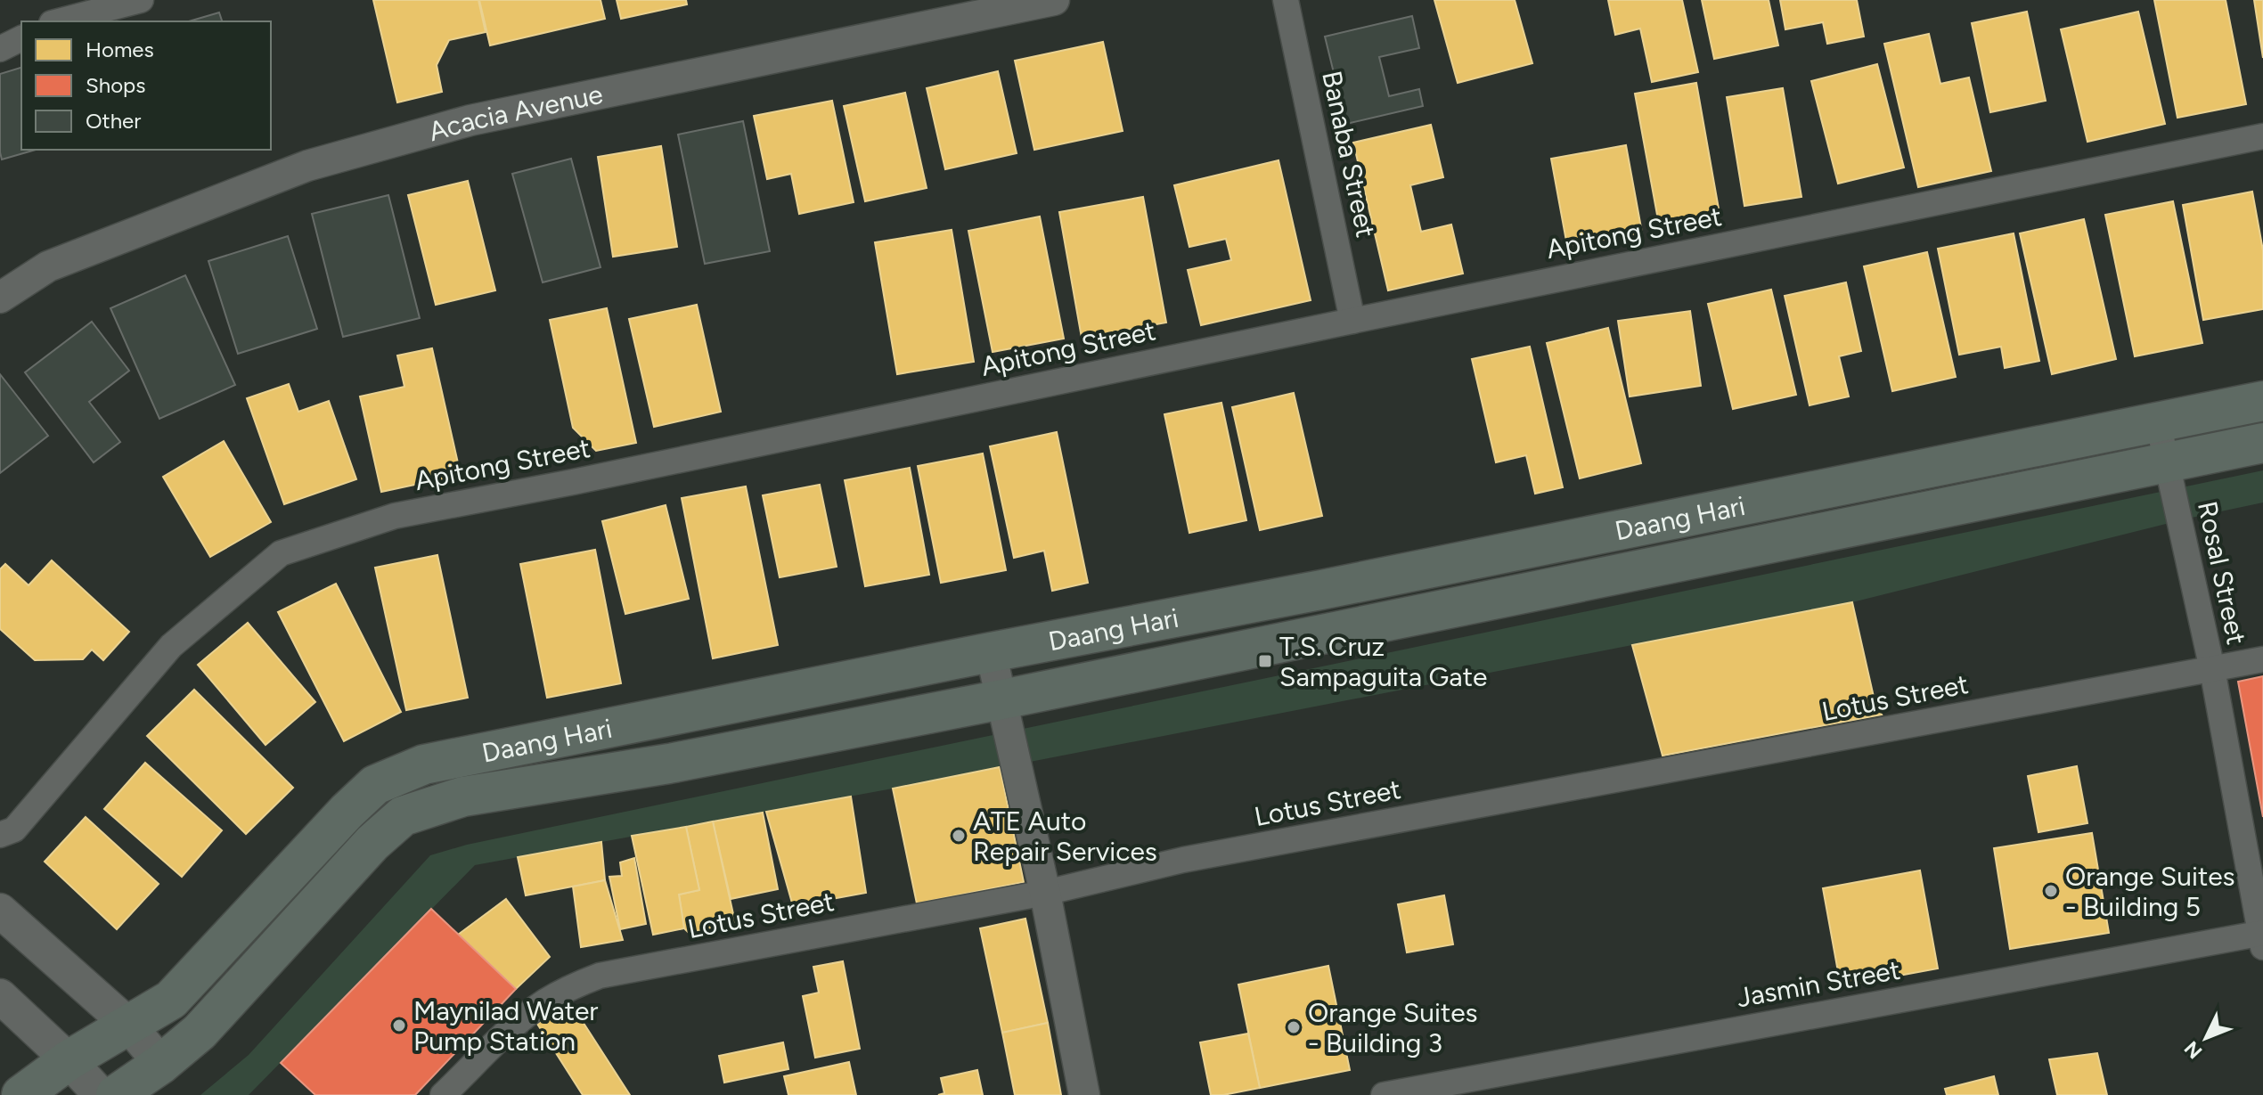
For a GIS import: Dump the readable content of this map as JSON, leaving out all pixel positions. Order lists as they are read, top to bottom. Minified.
{"streets":{"main road":["Daang Hari"],"street":["Acacia Avenue","Banaba Street","Apitong Street","Rosal Street","Lotus Street","Jasmin Street"]},"crossings":[["Banaba Street","Apitong Street"],["Daang Hari","Rosal Street"],["Rosal Street","Lotus Street"],["Rosal Street","Jasmin Street"]],"places":{"transit":["T.S. Cruz Sampaguita Gate"],"other":["ATE Auto Repair Services","Orange Suites - Building 5","Maynilad Water Pump Station","Orange Suites - Building 3"]},"legend":["Homes","Shops","Other"],"north":"bottom left"}
